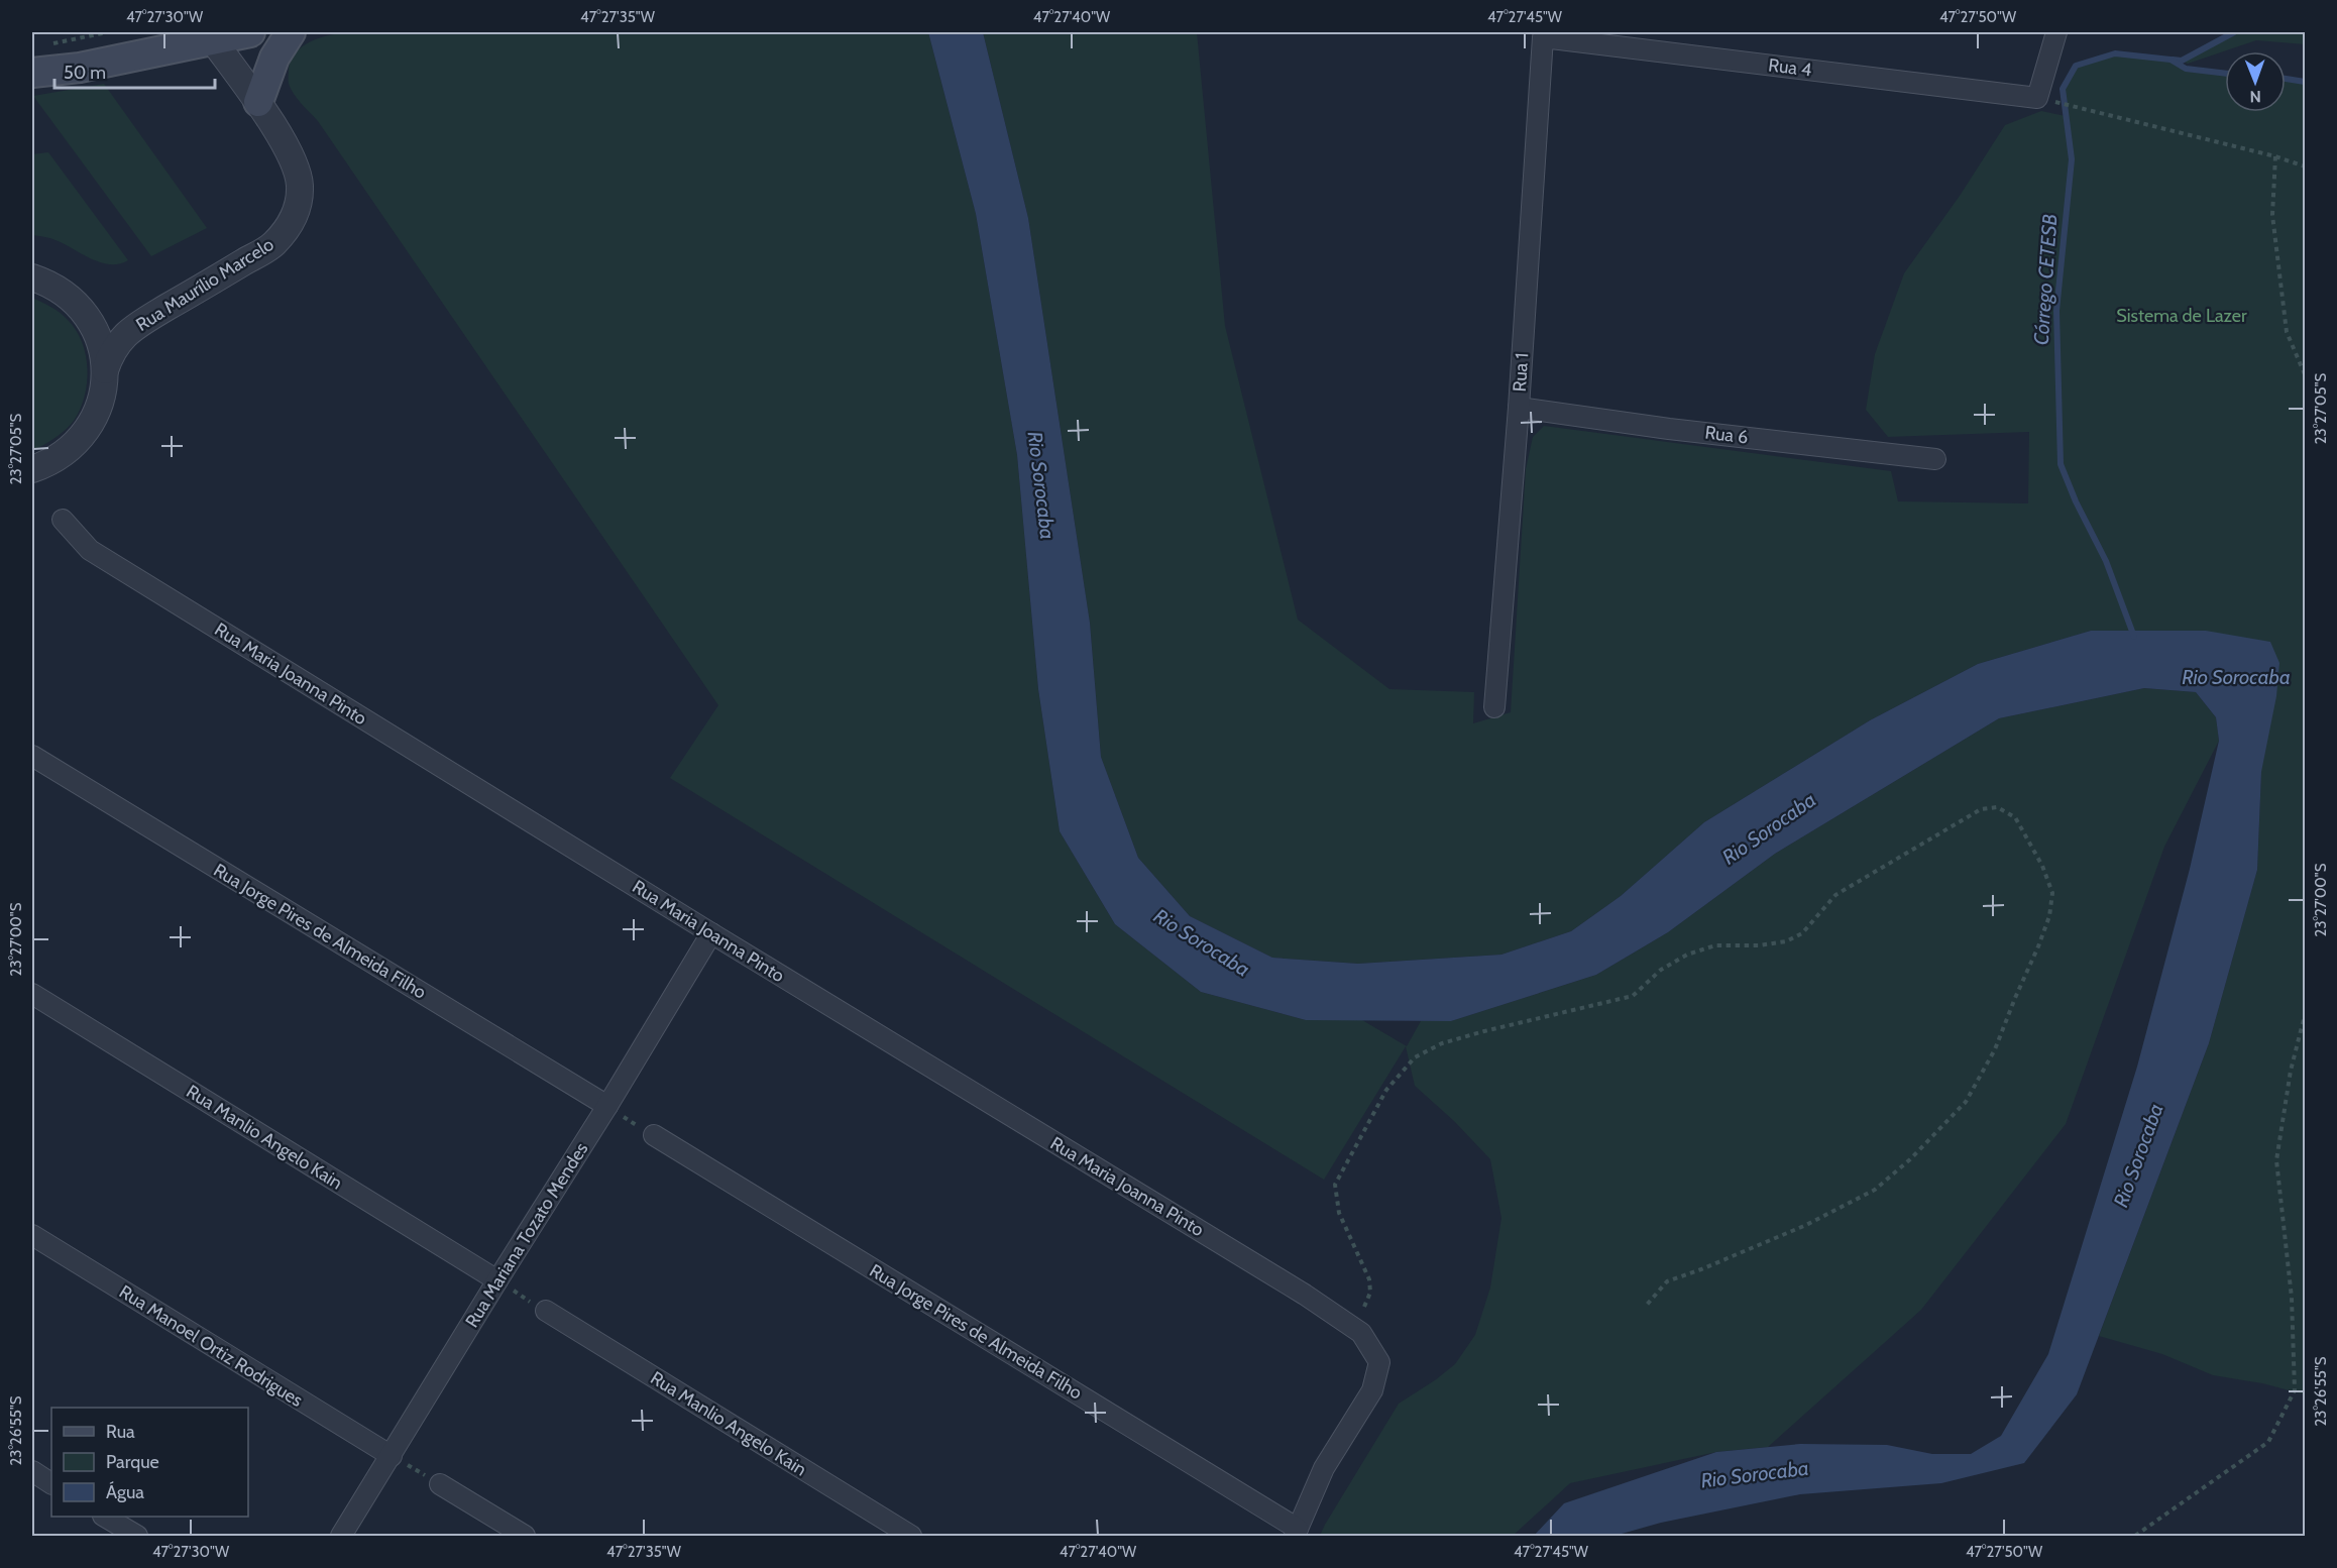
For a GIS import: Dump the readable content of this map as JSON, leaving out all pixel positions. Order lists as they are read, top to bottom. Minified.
{"streets":{"street":["Rua 4","Rua Maurílio Marcelo","Rua 1","Rua 6","Rua Maria Joanna Pinto","Rua Jorge Pires de Almeida Filho","Rua Manlio Angelo Kain","Rua Mariana Tozato Mendes","Rua Manoel Ortiz Rodrigues"]},"crossings":[["Rua 4","Rua 1"],["Rua 1","Rua 6"],["Rua Maria Joanna Pinto","Rua Jorge Pires de Almeida Filho"],["Rua Maria Joanna Pinto","Rua Mariana Tozato Mendes"],["Rua Jorge Pires de Almeida Filho","Rua Mariana Tozato Mendes"],["Rua Manlio Angelo Kain","Rua Mariana Tozato Mendes"],["Rua Mariana Tozato Mendes","Rua Manoel Ortiz Rodrigues"]],"water":["Córrego CETESB","Rio Sorocaba"],"parks":["Sistema de Lazer"],"legend":["Rua","Parque","Água"],"scale_bar":"50 m","north":"bottom","coordinates":["47°27'30\"W","47°27'35\"W","47°27'40\"W","47°27'45\"W","47°27'50\"W","23°27'05\"S","23°27'00\"S","23°26'55\"S"]}
